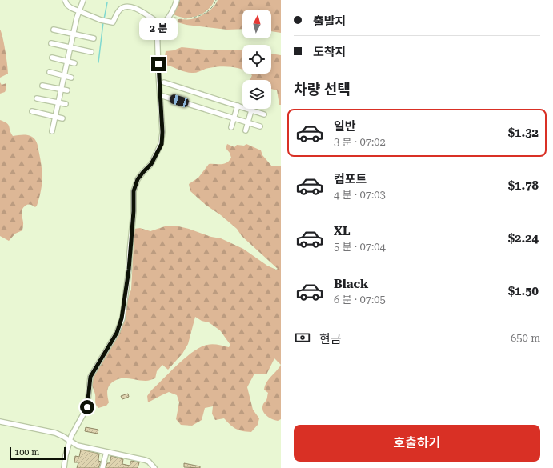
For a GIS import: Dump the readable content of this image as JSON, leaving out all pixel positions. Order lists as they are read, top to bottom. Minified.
{"scale_bar":"100 m","north":"top","page":{"banner":["출발지","도착지"],"bubble":"2 분","heading":"차량 선택","list":[{"name":"일반","note":"3 분 · 07:02","value":"$1.32"},{"name":"컴포트","note":"4 분 · 07:03","value":"$1.78"},{"name":"XL","note":"5 분 · 07:04","value":"$2.24"},{"name":"Black","note":"6 분 · 07:05","value":"$1.50"}],"pay":["현금","650 m"],"buttons":"호출하기","scale":"100 m"}}
